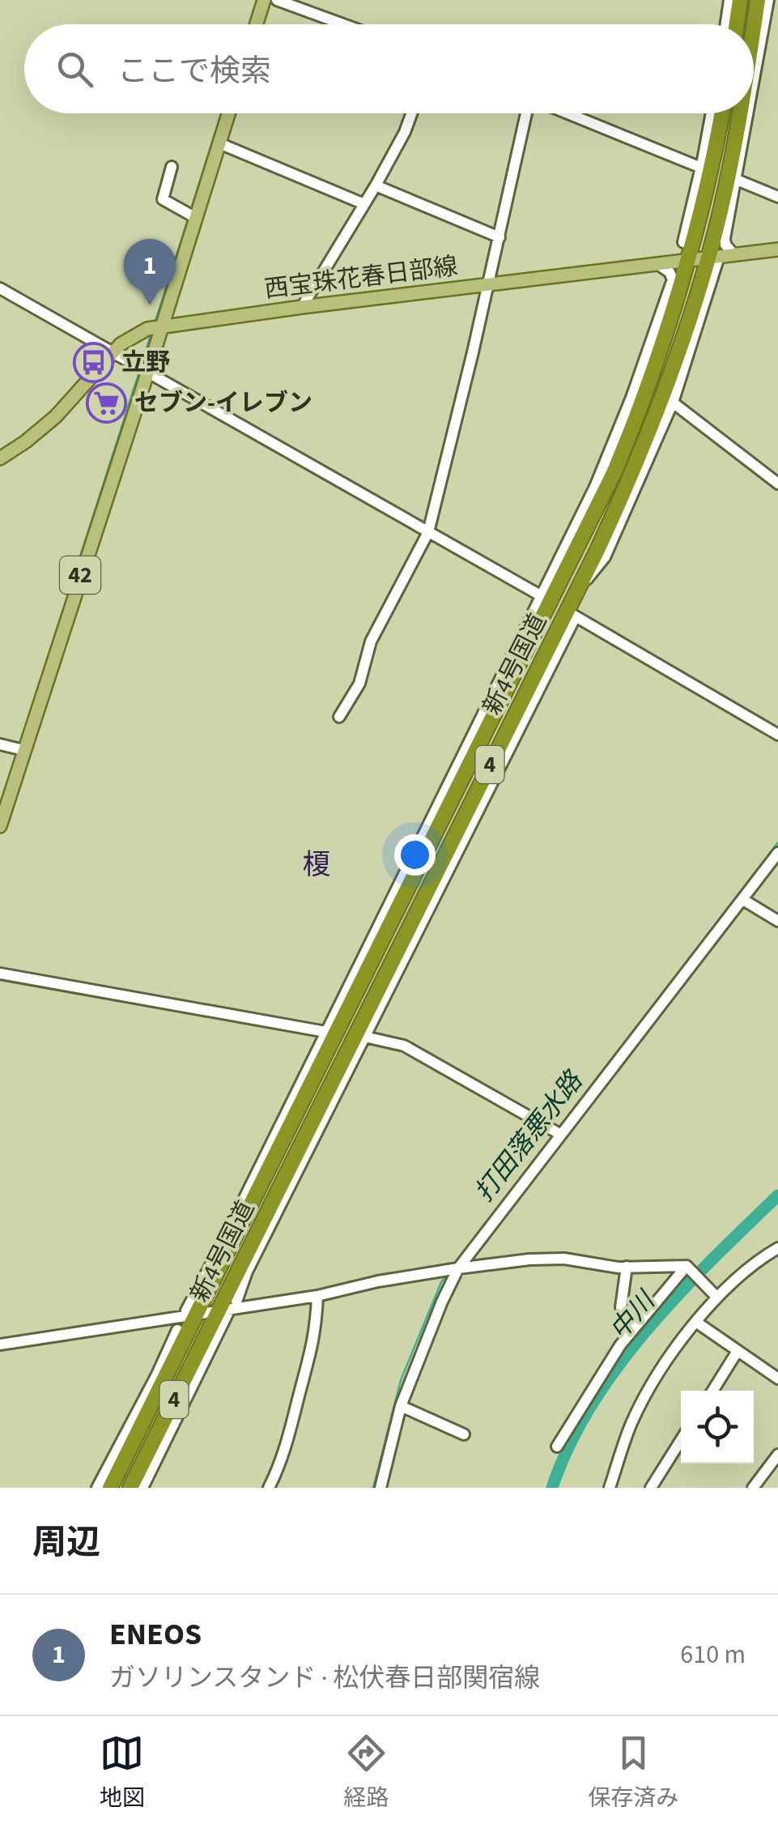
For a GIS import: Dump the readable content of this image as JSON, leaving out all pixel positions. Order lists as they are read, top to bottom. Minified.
{"streets":{"highway":["新4号国道","4"],"main road":["西宝珠花春日部線","42"]},"crossings":[["西宝珠花春日部線","42"],["西宝珠花春日部線","新4号国道"]],"districts":["榎"],"water":["打田落悪水路","中川"],"places":{"bus stop":["立野"],"supermarket":["セブン-イレブン"]},"page":{"search":"ここで検索","pins":"1","heading":"周辺","list":[{"mark":"1","name":"ENEOS","note":"ガソリンスタンド · 松伏春日部関宿線","value":"610 m"}],"nav":["地図","経路","保存済み"]}}
